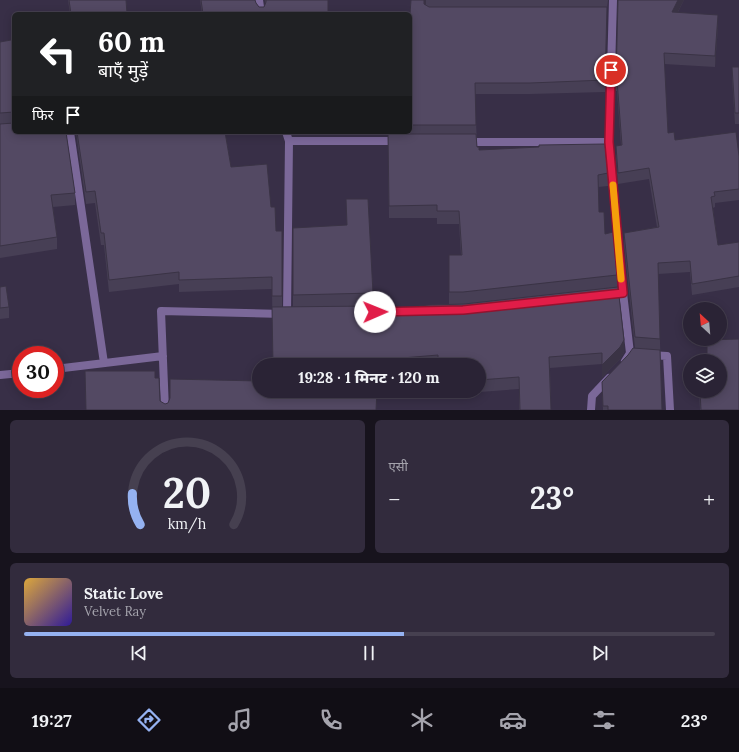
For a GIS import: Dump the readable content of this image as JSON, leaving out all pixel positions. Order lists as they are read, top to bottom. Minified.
{"north":"top left","page":{"turn":["60 m","बाएँ मुड़ें"],"then":"फिर","limit":"30","trip":"19:28 · 1 मिनट · 120 m","tile":"एसी","heat":["−","23°","+"],"song":["Static Love","Velvet Ray"],"tabs":["19:27","23°"],"gauge":["20","km/h"]}}
